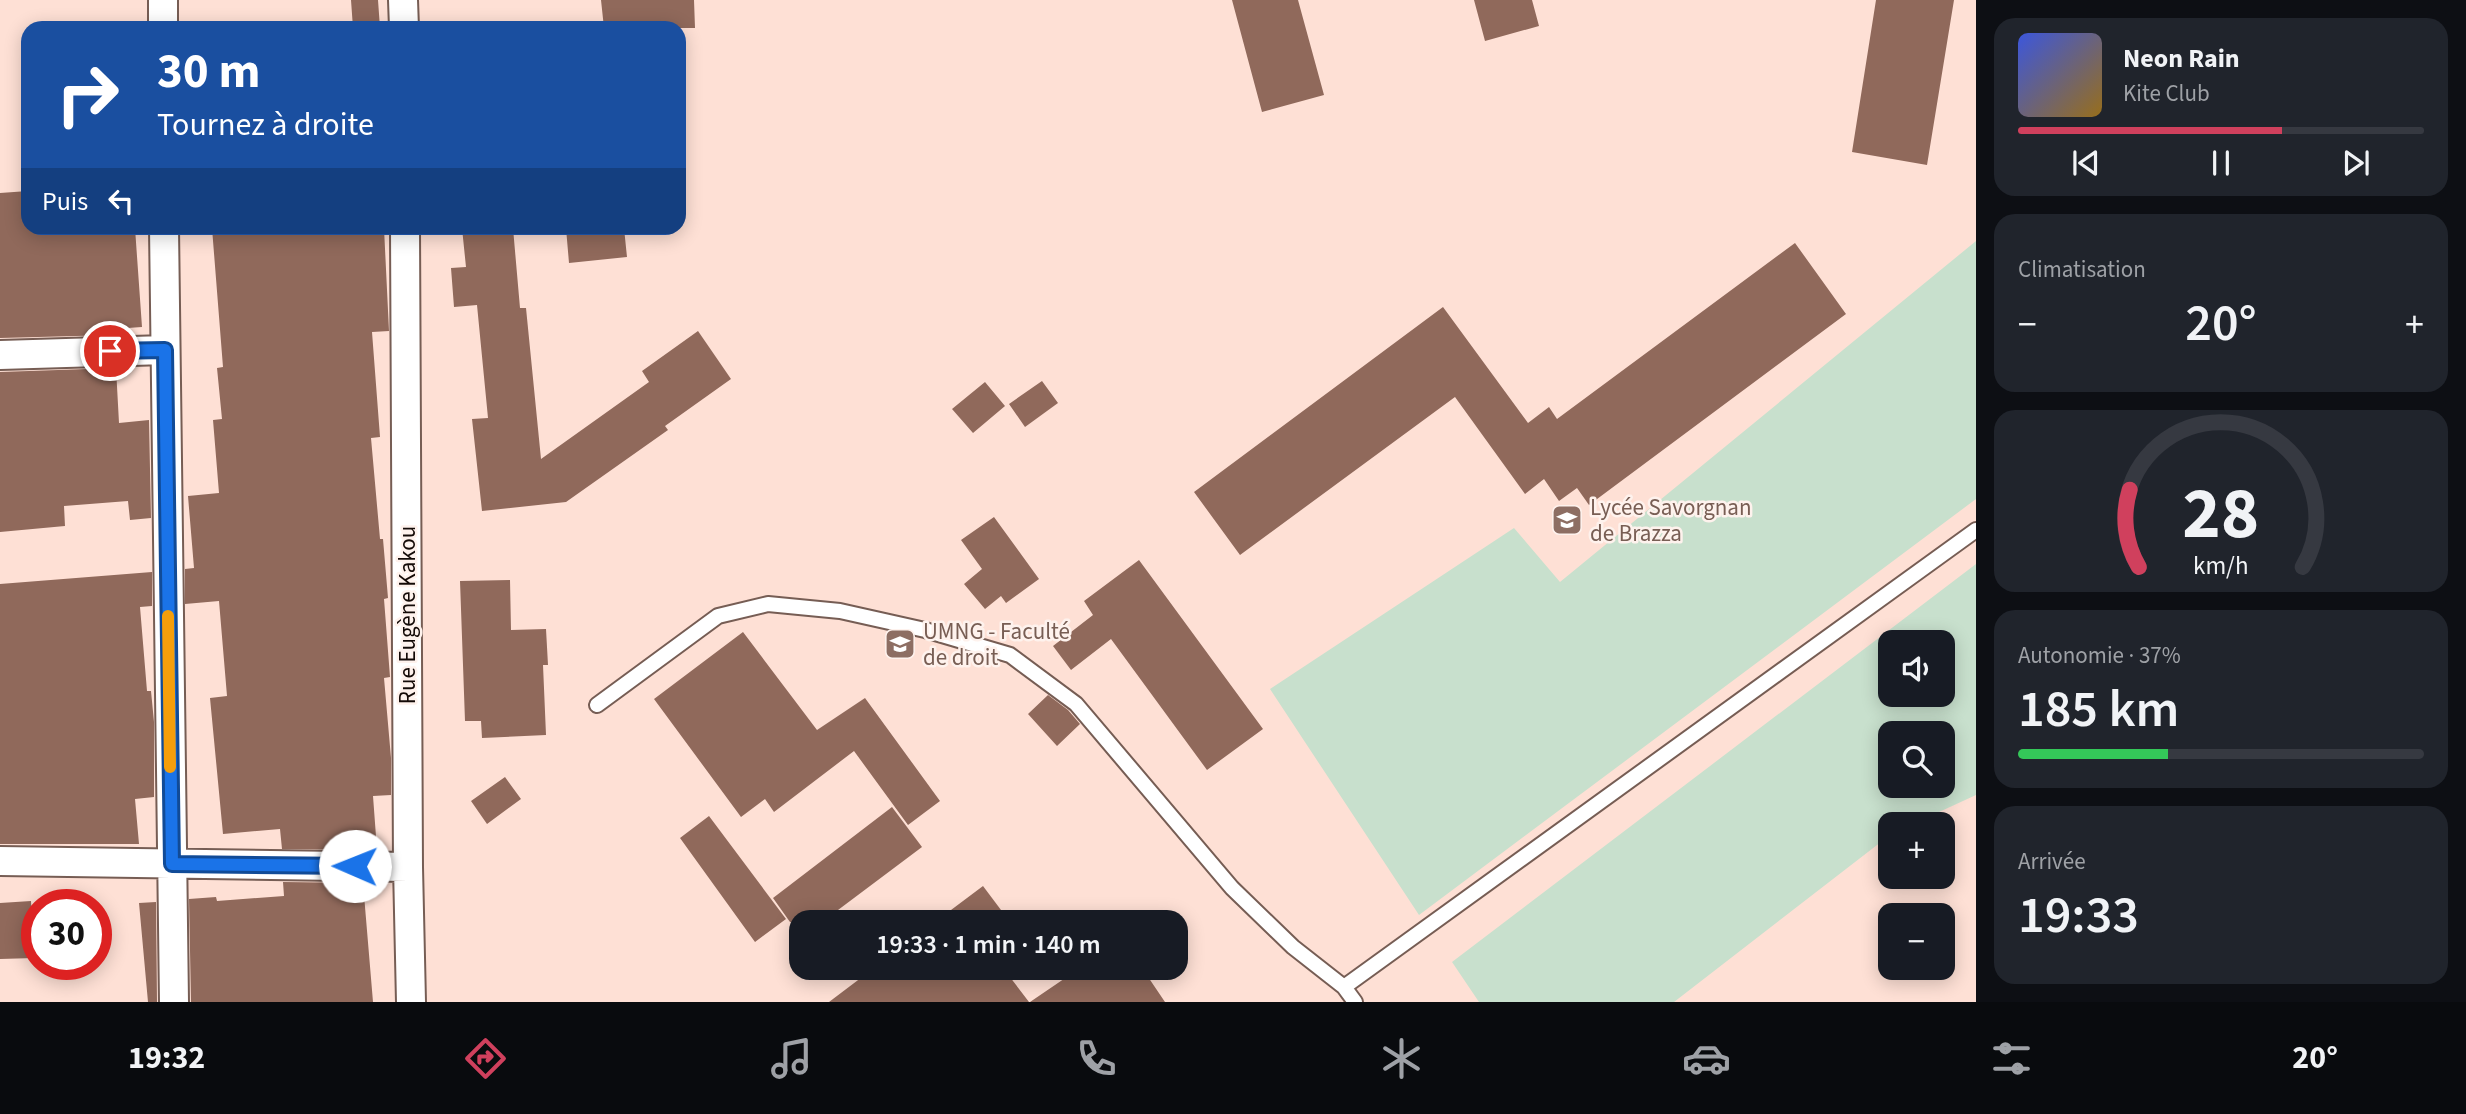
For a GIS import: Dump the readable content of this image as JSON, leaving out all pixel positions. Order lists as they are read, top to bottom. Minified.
{"streets":{"street":["Rue Eugène Kakou"]},"places":{"school or university":["Lycée Savorgnan de Brazza","UMNG - Faculté de droit"]},"page":{"turn":["30 m","Tournez à droite"],"song":["Neon Rain","Kite Club"],"then":"Puis","tile":["Climatisation",["Autonomie · 37%","185 km"],["Arrivée","19:33"]],"heat":["−","20°","+"],"map_buttons":["+","−"],"limit":"30","trip":"19:33 · 1 min · 140 m","tabs":["19:32","20°"],"gauge":["28","km/h"]}}
